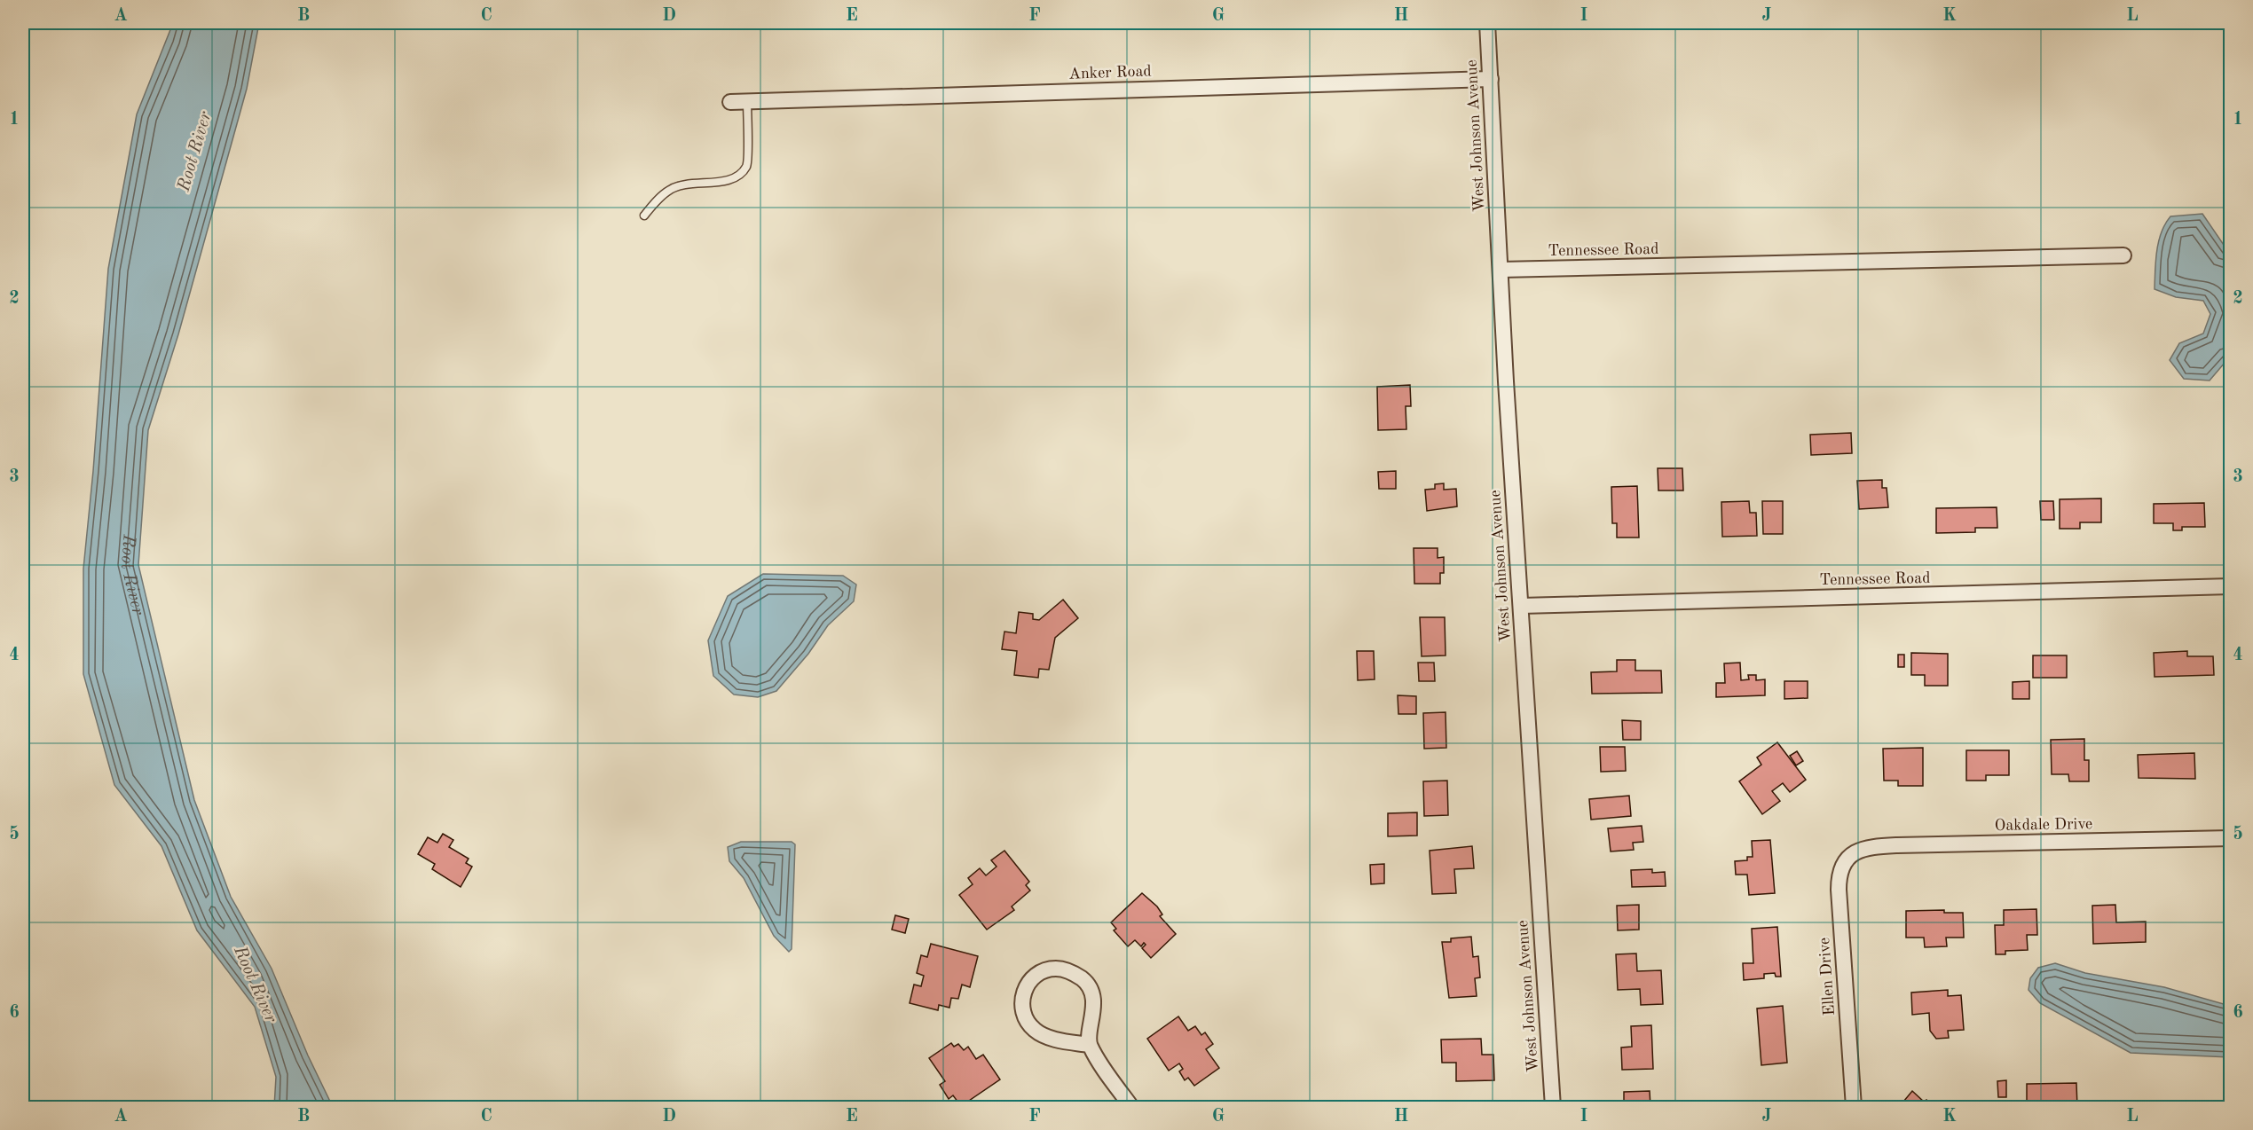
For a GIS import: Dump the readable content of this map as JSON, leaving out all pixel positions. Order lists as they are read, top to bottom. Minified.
{"streets":{"street":["Anker Road","West Johnson Avenue","Tennessee Road","Oakdale Drive","Ellen Drive"]},"crossings":[["Anker Road","West Johnson Avenue"],["West Johnson Avenue","Tennessee Road"],["Oakdale Drive","Ellen Drive"]],"water":["Root River"],"grid":{"columns":["A","B","C","D","E","F","G","H","I","J","K","L"],"rows":["1","2","3","4","5","6"]}}
